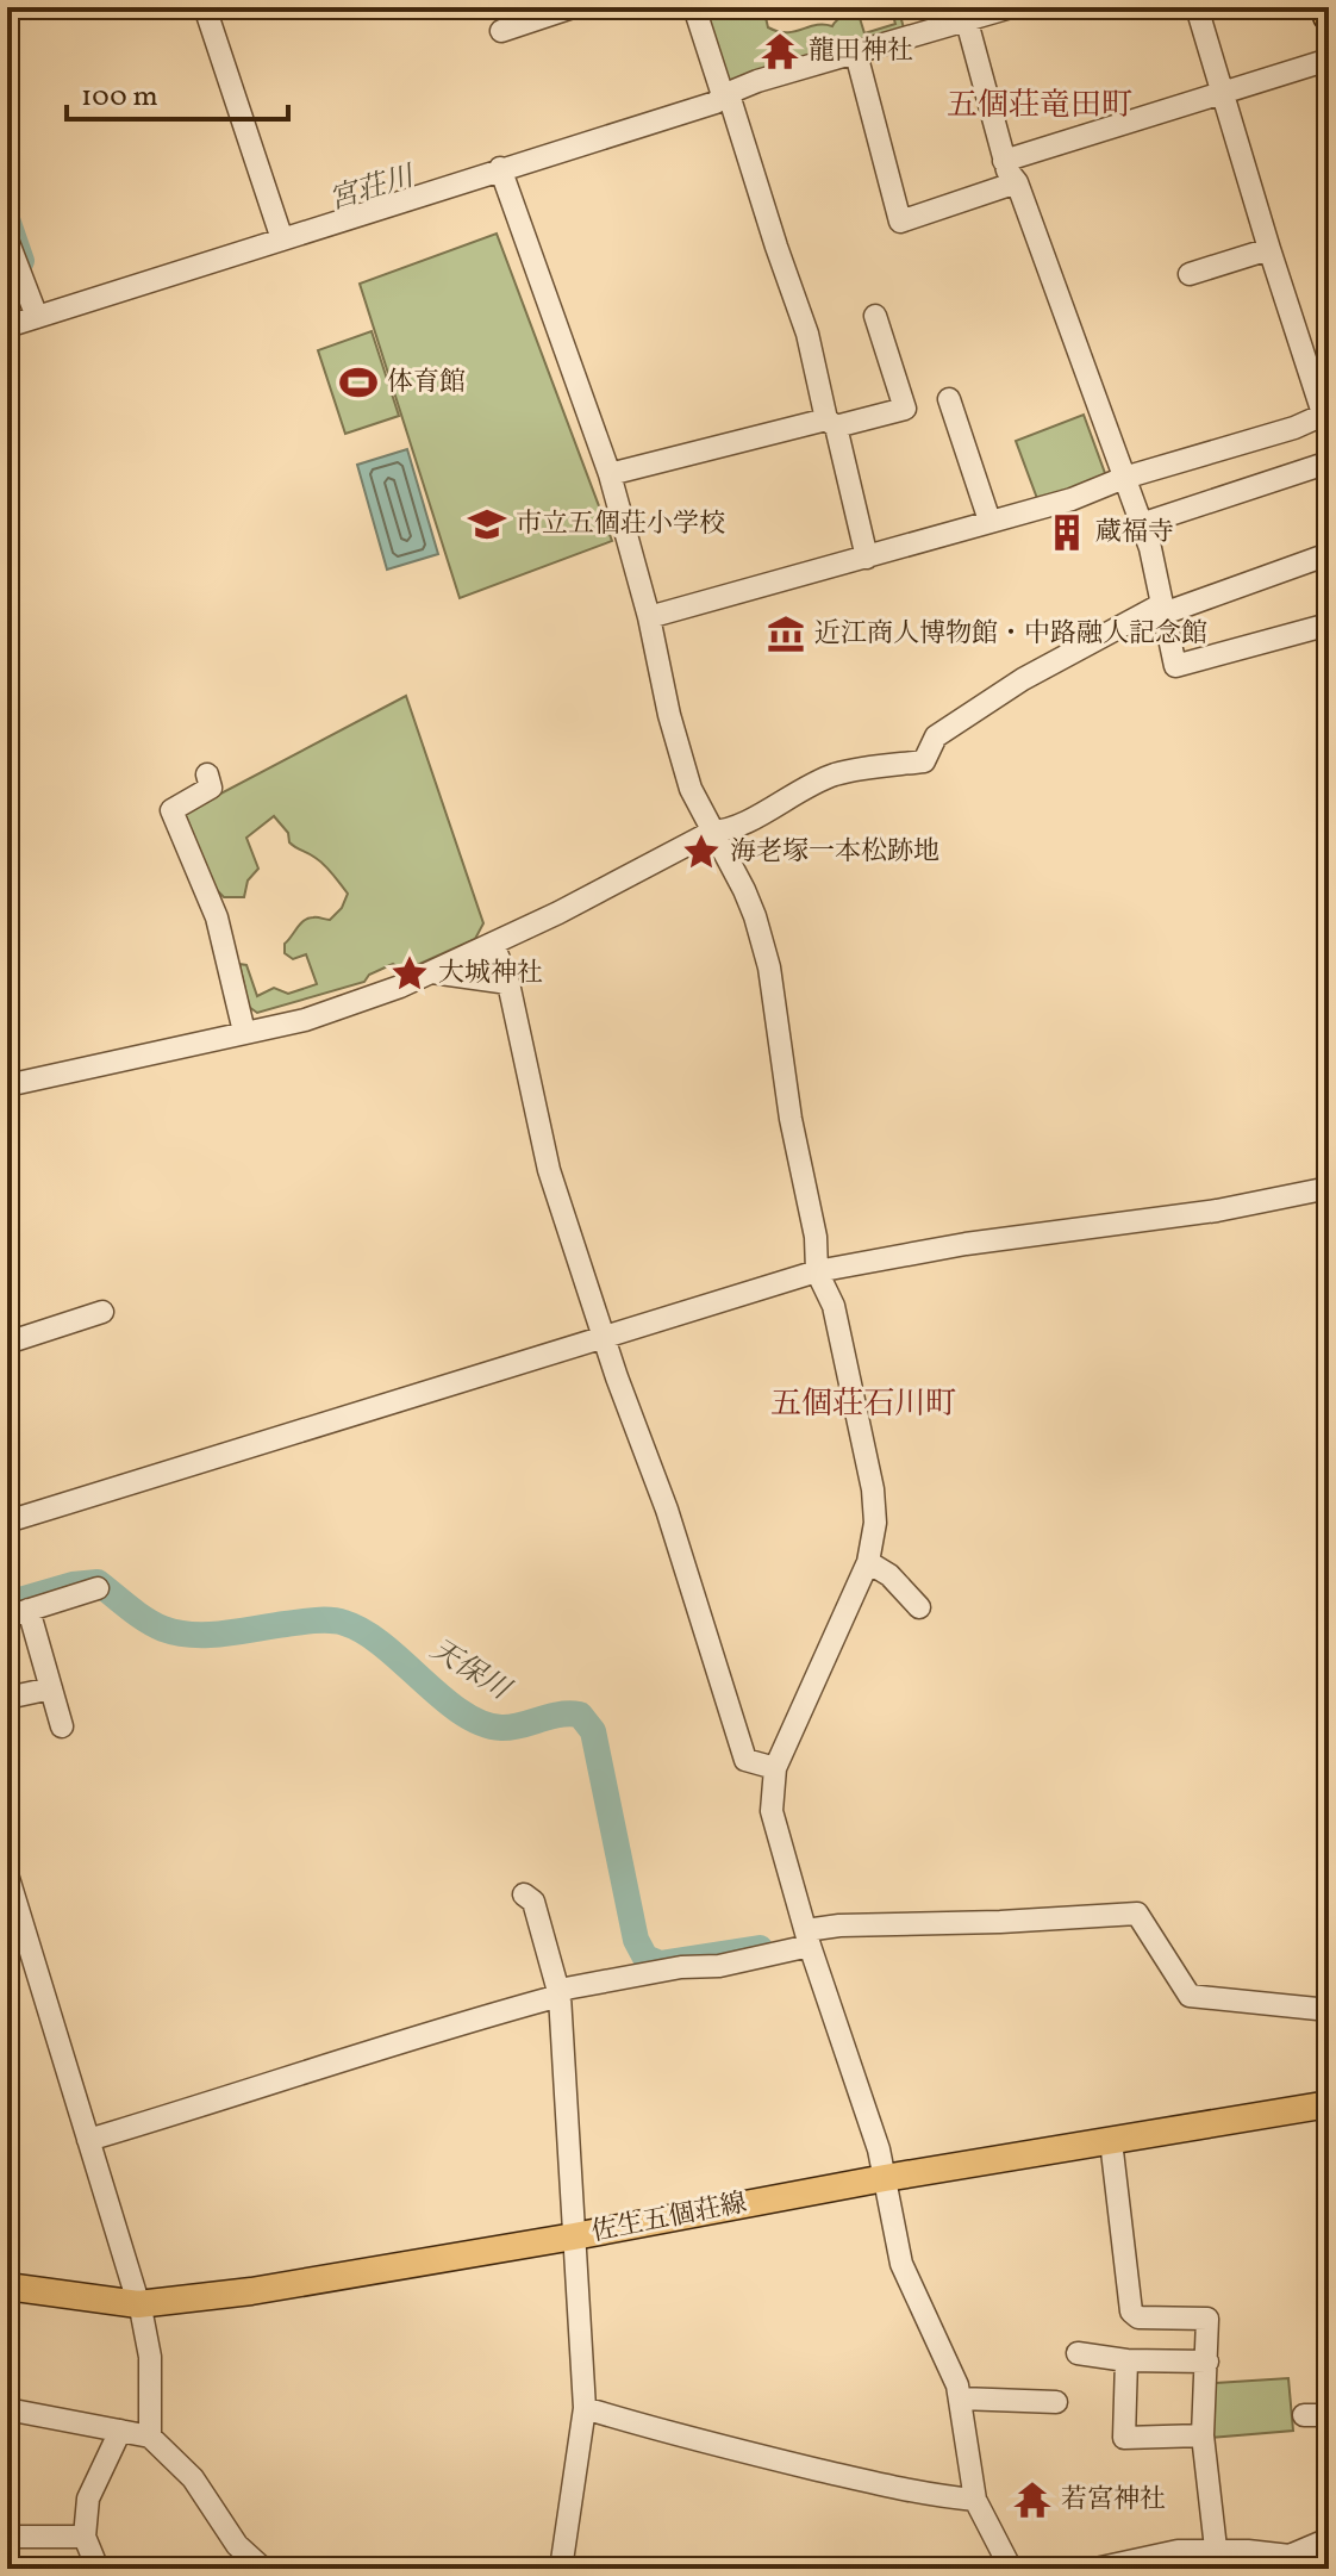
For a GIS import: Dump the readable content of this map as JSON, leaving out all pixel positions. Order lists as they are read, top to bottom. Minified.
{"streets":{"main road":["佐生五個荘線"]},"districts":["五個荘竜田町","五個荘石川町"],"water":["宮荘川","天保川"],"places":{"temple":["龍田神社","若宮神社"],"sports":["体育館"],"school or university":["市立五個荘小学校"],"building":["蔵福寺"],"museum":["近江商人博物館・中路融人記念館"],"place":["海老塚一本松跡地","大城神社"]},"scale_bar":"100 m"}
